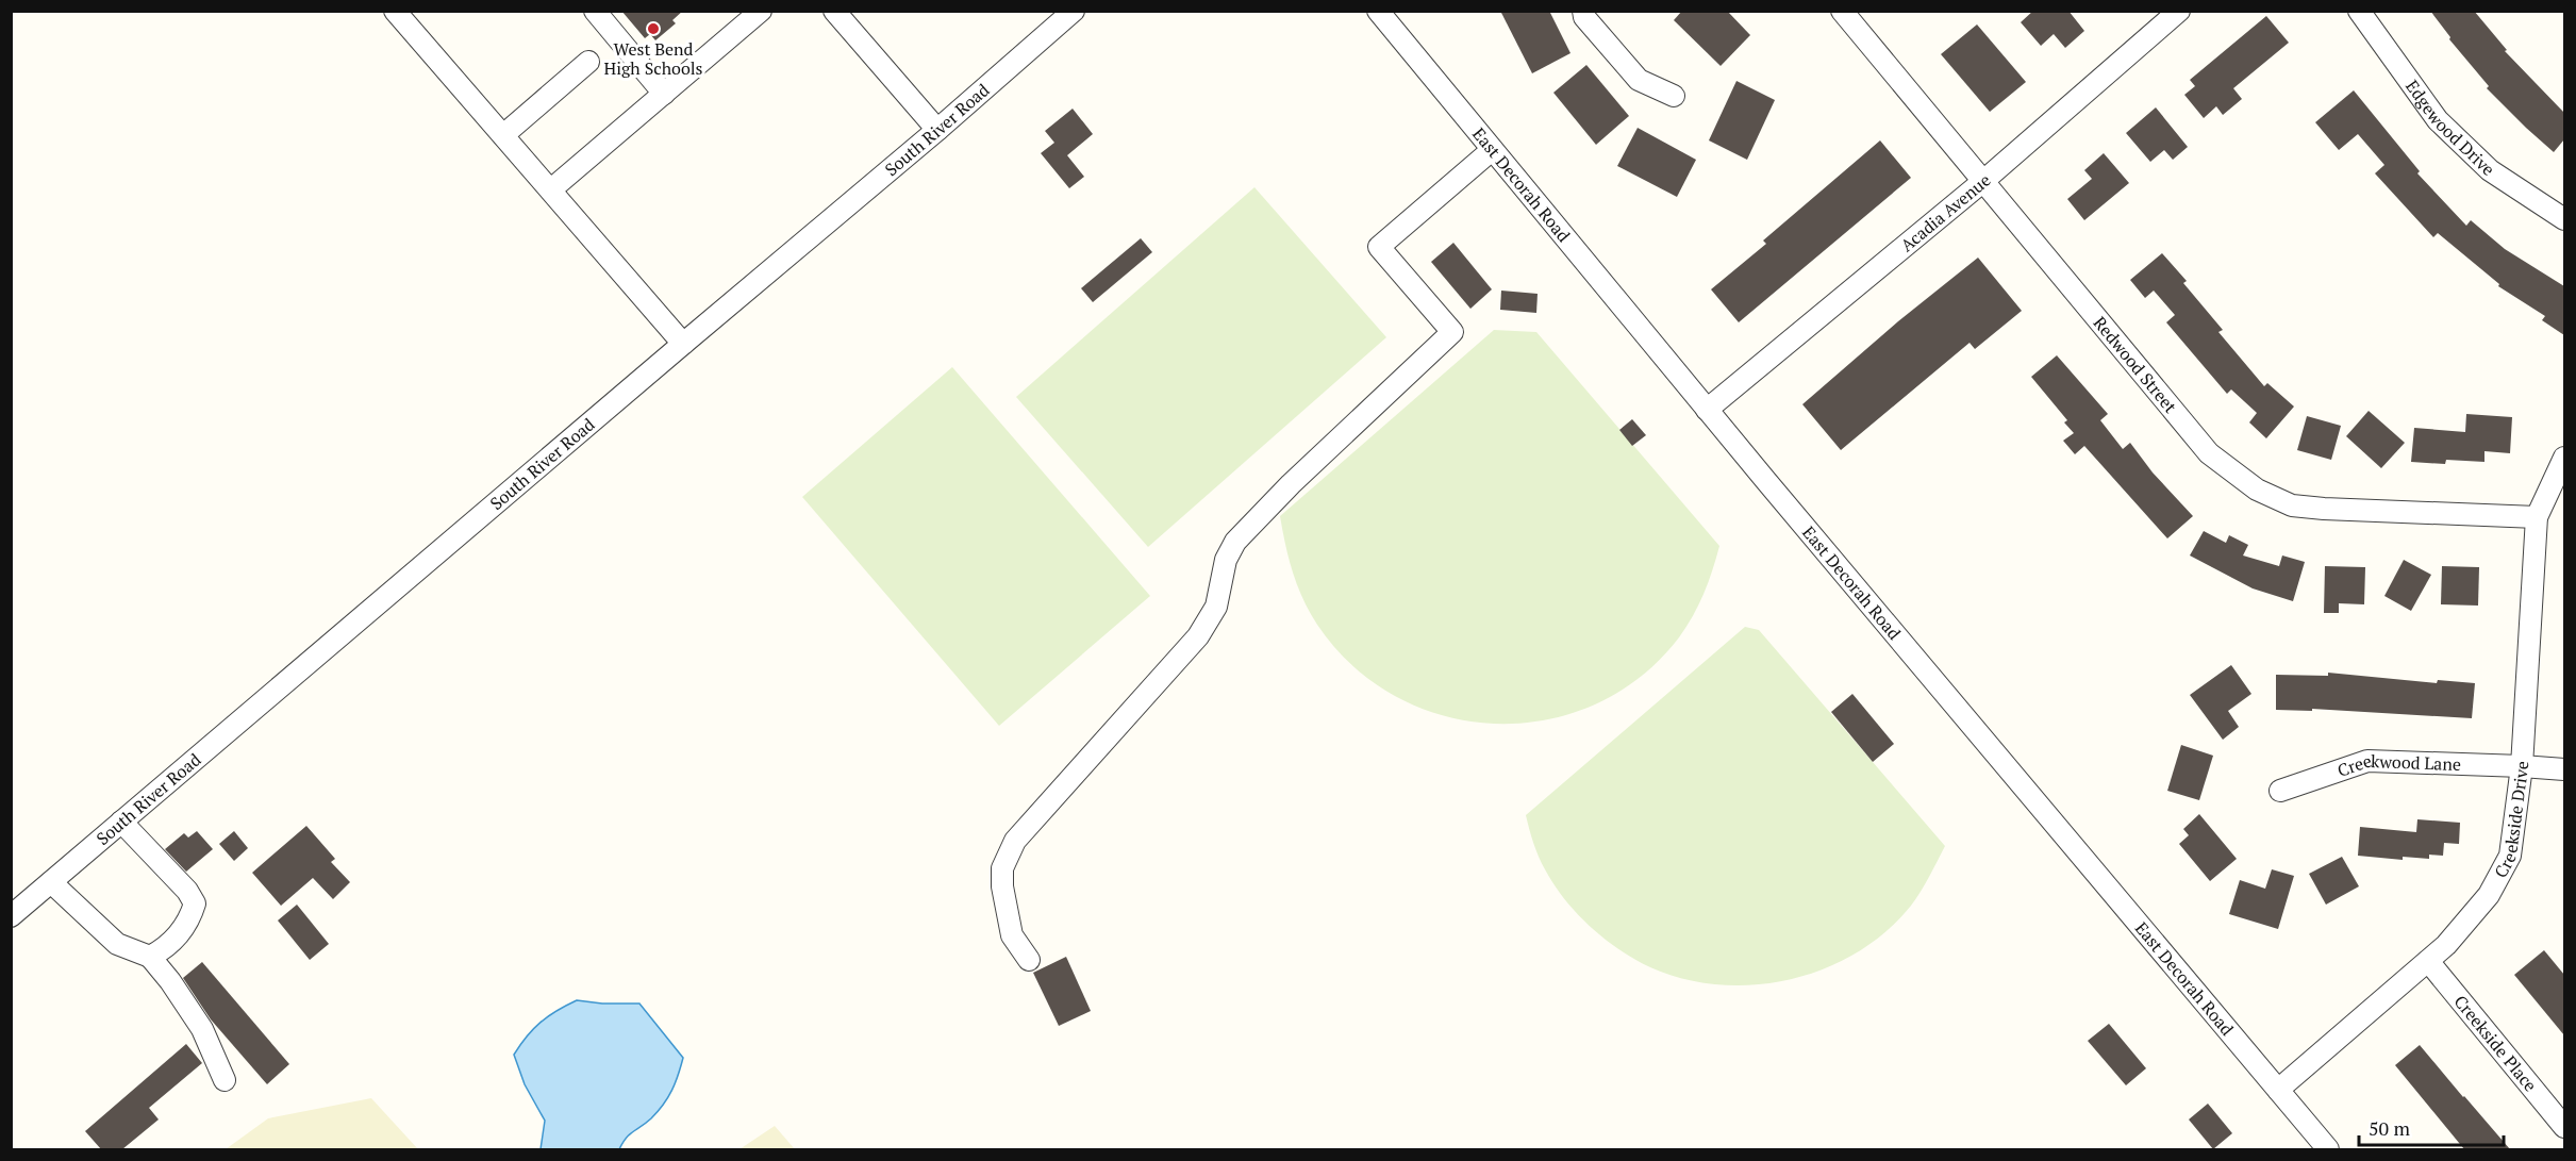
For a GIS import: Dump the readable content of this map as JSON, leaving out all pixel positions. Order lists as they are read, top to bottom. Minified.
{"streets":{"street":["Edgewood Drive","South River Road","East Decorah Road","Acadia Avenue","Redwood Street","Creekwood Lane","Creekside Drive","Creekside Place"]},"crossings":[["East Decorah Road","Acadia Avenue"],["East Decorah Road","Creekside Drive"],["Acadia Avenue","Redwood Street"],["Redwood Street","Creekside Drive"],["Creekwood Lane","Creekside Drive"],["Creekside Drive","Creekside Place"]],"places":["West Bend High Schools"],"scale_bar":"50 m"}
